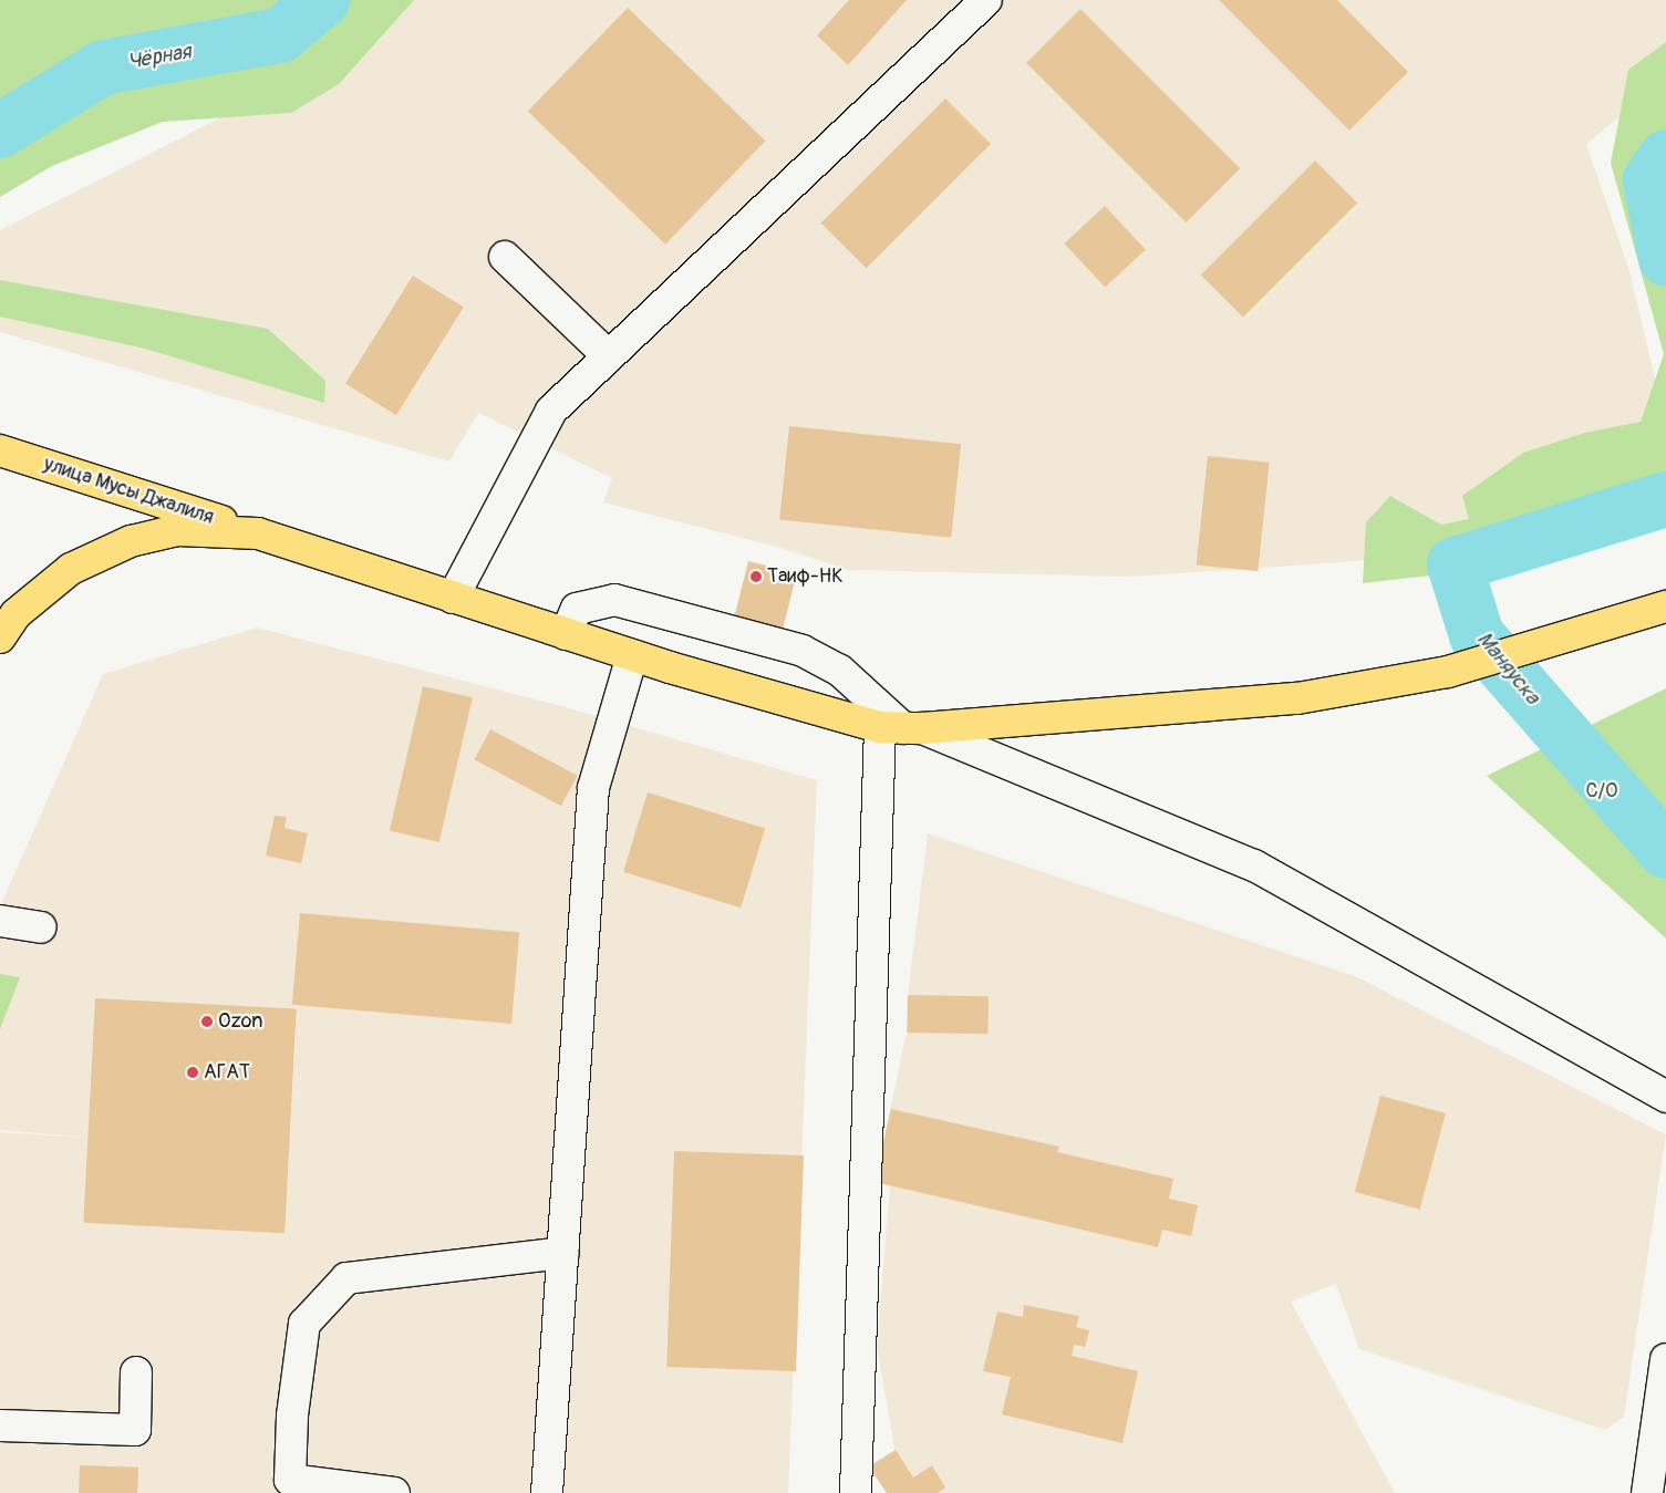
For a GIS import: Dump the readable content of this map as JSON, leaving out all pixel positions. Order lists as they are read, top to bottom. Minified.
{"streets":{"main road":["улица Мусы Джалиля"]},"water":["Чёрная","Маняуска"],"parks":["С/О"],"places":["Таиф-НК","Ozon","АГАТ"]}
